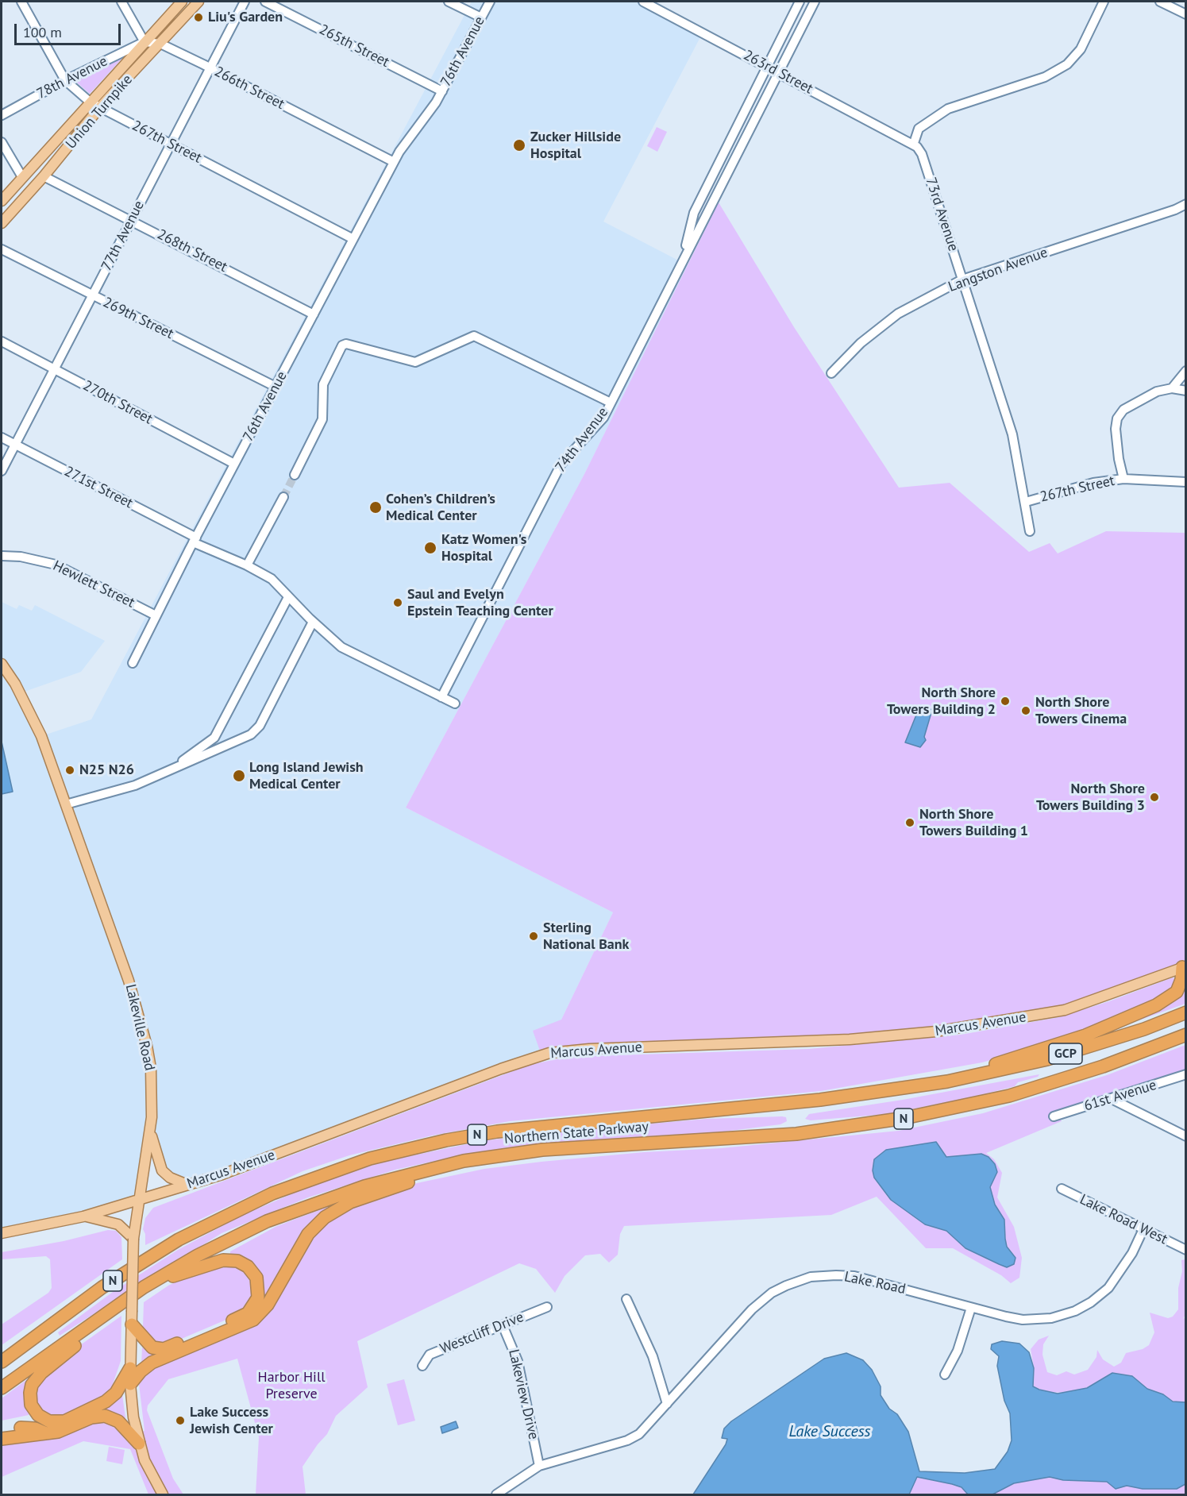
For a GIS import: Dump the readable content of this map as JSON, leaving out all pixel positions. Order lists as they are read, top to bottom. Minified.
{"streets":{"highway":["GCP","N","Northern State Parkway"],"main road":["Union Turnpike","Marcus Avenue","Lakeville Road"],"street":["265th Street","76th Avenue","263rd Street","78th Avenue","266th Street","267th Street","73rd Avenue","77th Avenue","268th Street","Langston Avenue","269th Street","270th Street","74th Avenue","271st Street","Hewlett Street","61st Avenue","Lake Road West","Lake Road","Westcliff Drive","Lakeview Drive"]},"crossings":[["265th Street","76th Avenue"],["76th Avenue","266th Street"],["76th Avenue","267th Street"],["76th Avenue","268th Street"],["76th Avenue","269th Street"],["76th Avenue","270th Street"],["76th Avenue","271st Street"],["76th Avenue","Hewlett Street"],["263rd Street","73rd Avenue"],["263rd Street","74th Avenue"],["78th Avenue","266th Street"],["78th Avenue","Union Turnpike"],["78th Avenue","267th Street"],["266th Street","Union Turnpike"],["266th Street","77th Avenue"],["Union Turnpike","267th Street"],["Union Turnpike","268th Street"],["267th Street","73rd Avenue"],["267th Street","77th Avenue"],["73rd Avenue","Langston Avenue"],["77th Avenue","268th Street"],["77th Avenue","269th Street"],["77th Avenue","270th Street"],["77th Avenue","271st Street"],["74th Avenue","271st Street"],["Marcus Avenue","Lakeville Road"],["GCP","Northern State Parkway"],["Lake Road West","Lake Road"],["Lake Road","Lakeview Drive"],["Westcliff Drive","Lakeview Drive"]],"water":["Lake Success"],"parks":["Harbor Hill Preserve"],"places":["Liu's Garden","Zucker Hillside Hospital","Cohen’s Children’s Medical Center","Katz Women's Hospital","Saul and Evelyn Epstein Teaching Center","North Shore Towers Building 2","North Shore Towers Cinema","N25 N26","Long Island Jewish Medical Center","North Shore Towers Building 3","North Shore Towers Building 1","Sterling National Bank","Lake Success Jewish Center"],"scale_bar":"100 m"}
